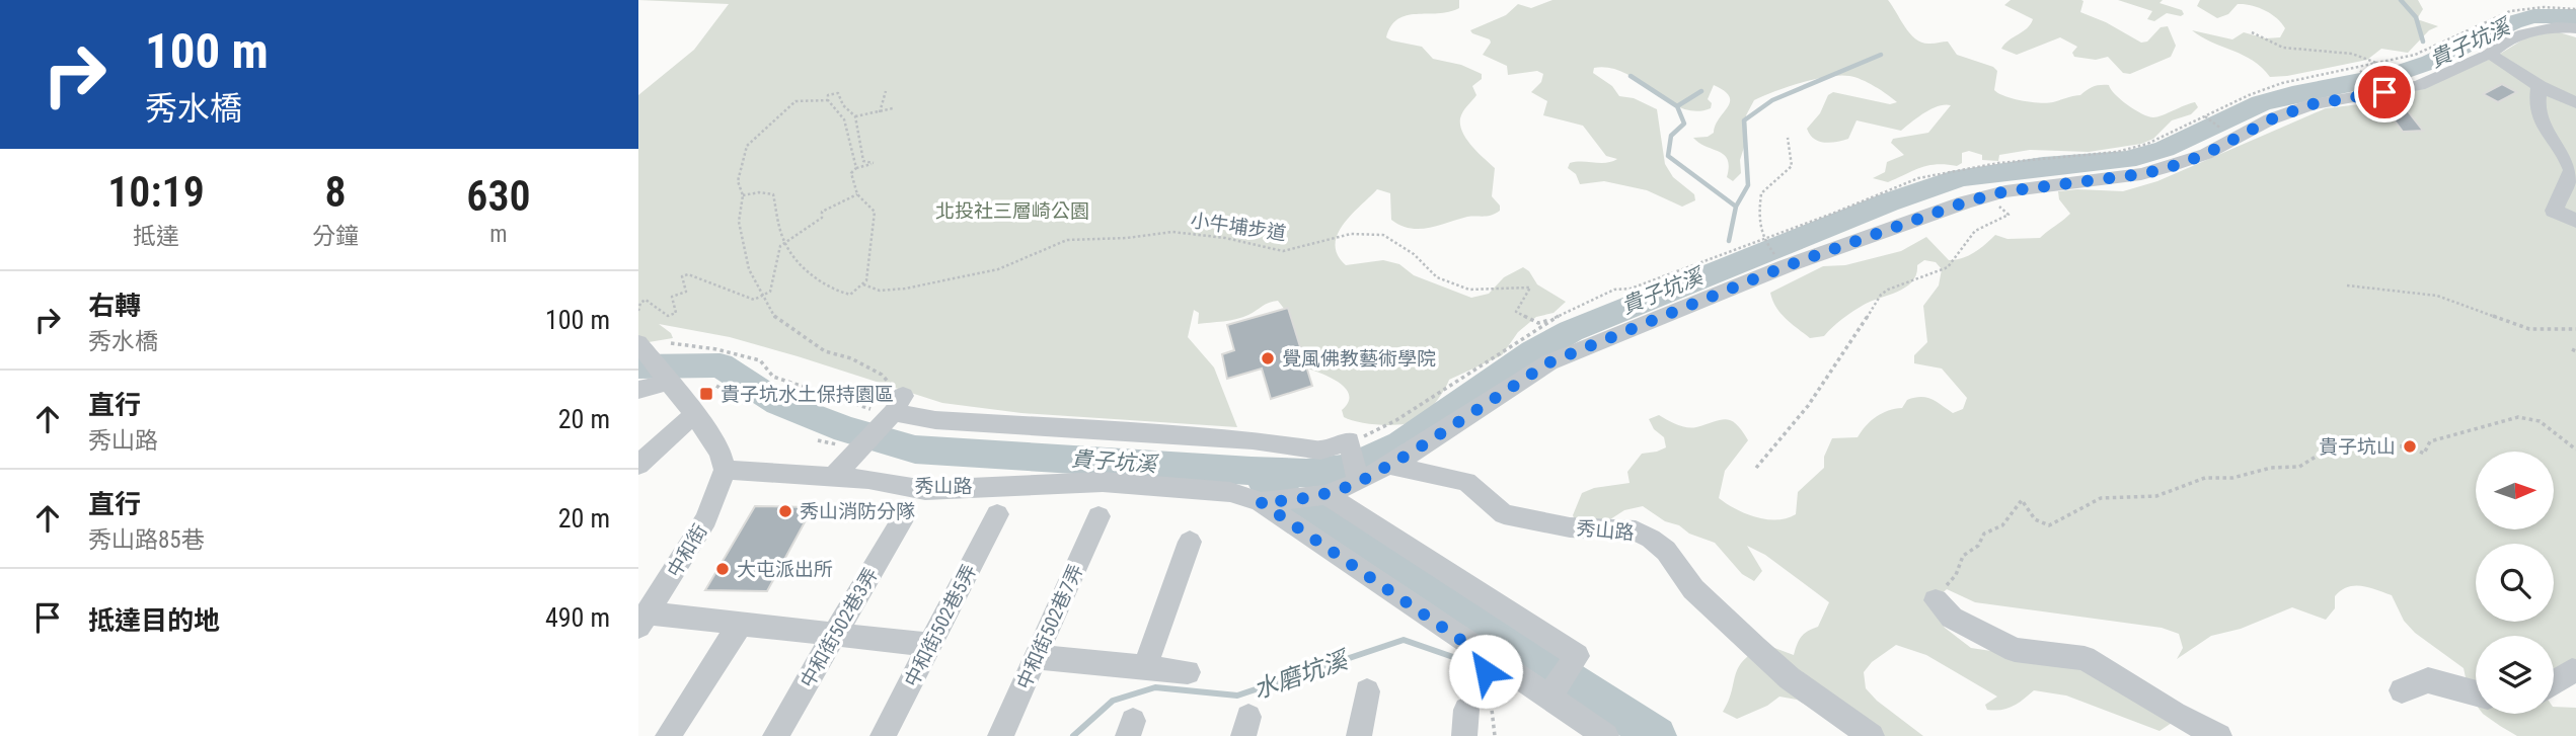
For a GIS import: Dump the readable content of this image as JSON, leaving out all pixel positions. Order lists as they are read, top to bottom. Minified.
{"streets":{"street":["秀山路","中和街","中和街502巷5弄","中和街502巷7弄","中和街502巷3弄"],"path":["小牛埔步道"]},"crossings":[["秀山路","中和街"]],"water":["貴子坑溪","水磨坑溪"],"parks":["北投社三層崎公園"],"places":{"other":["覺風佛教藝術學院","貴子坑山","秀山消防分隊","大屯派出所"],"transit":["貴子坑水土保持園區"]},"north":"right","page":{"turn":["100 m","秀水橋"],"eta":["10:19","抵達","8","分鐘","630","m"],"list":[{"name":"右轉","note":"秀水橋","value":"100 m"},{"name":"直行","note":"秀山路","value":"20 m"},{"name":"直行","note":"秀山路85巷","value":"20 m"},{"name":"抵達目的地","value":"490 m"}]}}
